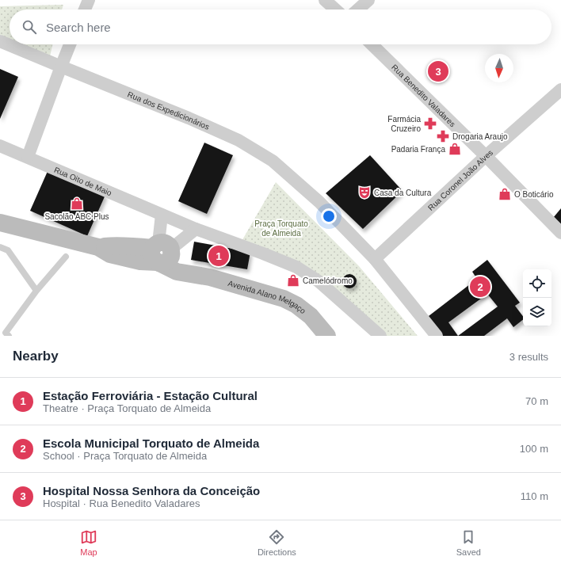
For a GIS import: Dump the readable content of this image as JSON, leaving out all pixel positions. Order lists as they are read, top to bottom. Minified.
{"streets":{"street":["Rua Benedito Valadares","Rua dos Expedicionários","Rua Coronel João Alves","Rua Oito de Maio","Avenida Alano Melgaço"]},"crossings":[["Rua Benedito Valadares","Rua Coronel João Alves"],["Rua dos Expedicionários","Rua Coronel João Alves"]],"parks":["Praça Torquato de Almeida"],"places":{"pharmacy":["Farmácia Cruzeiro","Drogaria Araujo"],"shop":["Padaria França","O Boticário","Sacolão ABC Plus","Camelódromo"],"theatre":["Casa da Cultura"]},"north":"bottom","page":{"search":"Search here","pins":["3","1","2"],"heading":["Nearby","3 results"],"list":[{"mark":"1","name":"Estação Ferroviária - Estação Cultural","note":"Theatre · Praça Torquato de Almeida","value":"70 m"},{"mark":"2","name":"Escola Municipal Torquato de Almeida","note":"School · Praça Torquato de Almeida","value":"100 m"},{"mark":"3","name":"Hospital Nossa Senhora da Conceição","note":"Hospital · Rua Benedito Valadares","value":"110 m"}],"nav":["Map","Directions","Saved"]}}
